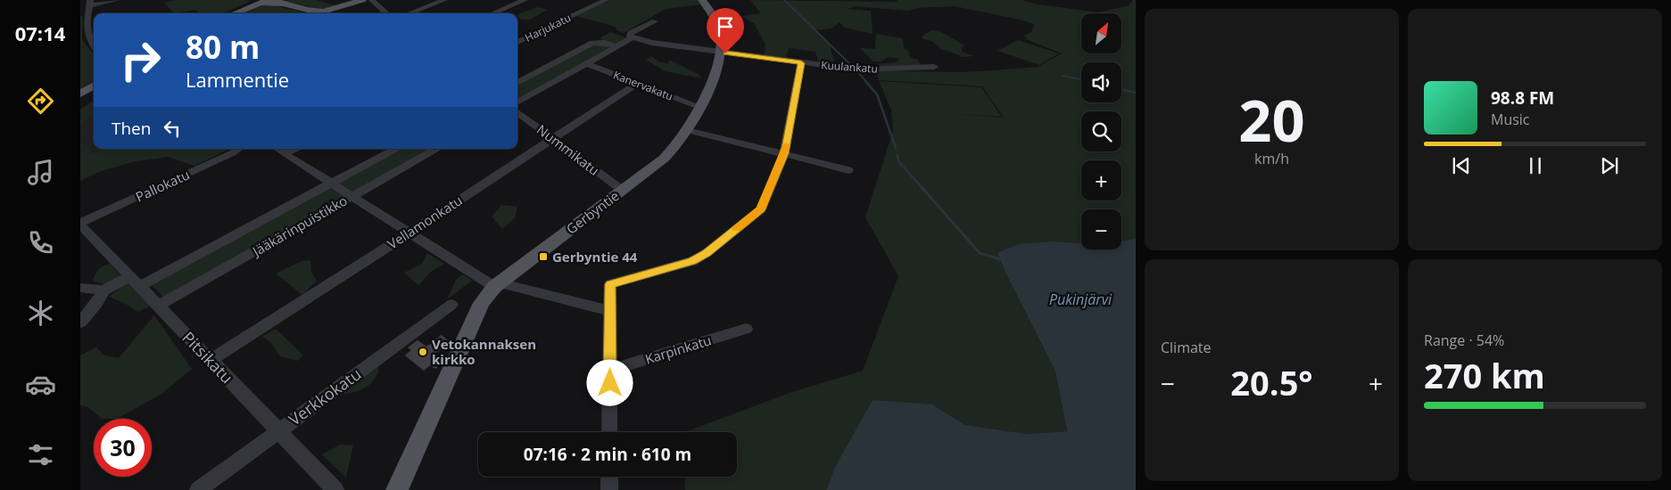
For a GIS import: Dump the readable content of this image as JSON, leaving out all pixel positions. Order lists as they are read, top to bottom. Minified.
{"streets":{"main road":["Gerbyntie"],"street":["Harjukatu","Kuulankatu","Kanervakatu","Nummikatu","Pallokatu","Vellamonkatu","Jääkärinpuistikko","Karpinkatu","Pitsikatu","Verkkokatu"]},"crossings":[["Kuulankatu","Gerbyntie"],["Kanervakatu","Gerbyntie"],["Kanervakatu","Vellamonkatu"],["Nummikatu","Gerbyntie"],["Nummikatu","Vellamonkatu"],["Pallokatu","Pitsikatu"],["Vellamonkatu","Pitsikatu"],["Jääkärinpuistikko","Pitsikatu"],["Pitsikatu","Verkkokatu"]],"water":["Pukinjärvi"],"places":{"transit":["Gerbyntie 44"],"other":["Vetokannaksen kirkko"]},"north":"top right","page":{"tabs":"07:14","tile":[["20","km/h"],"Climate",["Range · 54%","270 km"]],"map_buttons":["+","−"],"turn":["80 m","Lammentie"],"song":["98.8 FM","Music"],"then":"Then","heat":["−","20.5°","+"],"limit":"30","trip":"07:16 · 2 min · 610 m"}}
